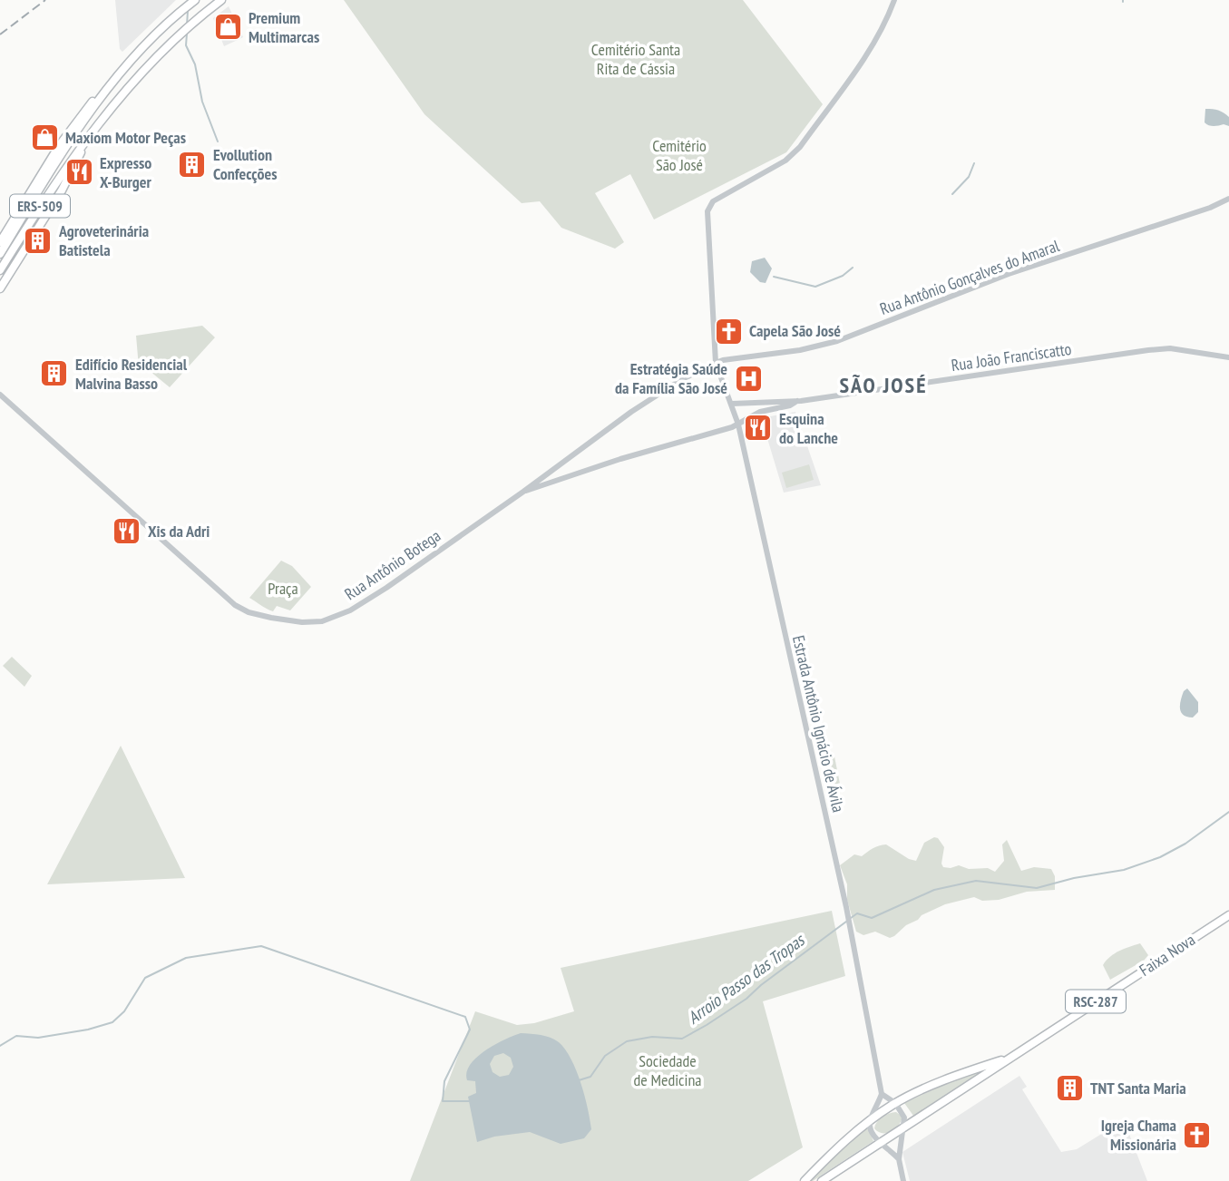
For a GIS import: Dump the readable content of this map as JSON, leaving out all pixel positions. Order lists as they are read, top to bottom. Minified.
{"streets":{"highway":["ERS-509","Faixa Nova","RSC-287"],"street":["Rua Antônio Gonçalves do Amaral","Rua João Franciscatto","Rua Antônio Botega","Estrada Antônio Ignácio de Ávila"]},"crossings":[["Rua Antônio Gonçalves do Amaral","Rua Antônio Botega"],["Rua Antônio Gonçalves do Amaral","Estrada Antônio Ignácio de Ávila"],["Rua João Franciscatto","Rua Antônio Botega"],["Rua João Franciscatto","Estrada Antônio Ignácio de Ávila"],["Rua Antônio Botega","Estrada Antônio Ignácio de Ávila"]],"districts":["SÃO JOSÉ"],"water":["Arroio Passo das Tropas"],"parks":["Cemitério Santa Rita de Cássia","Cemitério São José","Praça","Sociedade de Medicina"],"places":{"shop":["Premium Multimarcas","Maxiom Motor Peças"],"building":["Evollution Confecções","Agroveterinária Batistela","Edifício Residencial Malvina Basso","TNT Santa Maria"],"restaurant":["Expresso X-Burger","Esquina do Lanche","Xis da Adri"],"church":["Capela São José","Igreja Chama Missionária"],"hospital":["Estratégia Saúde da Família São José"]}}
